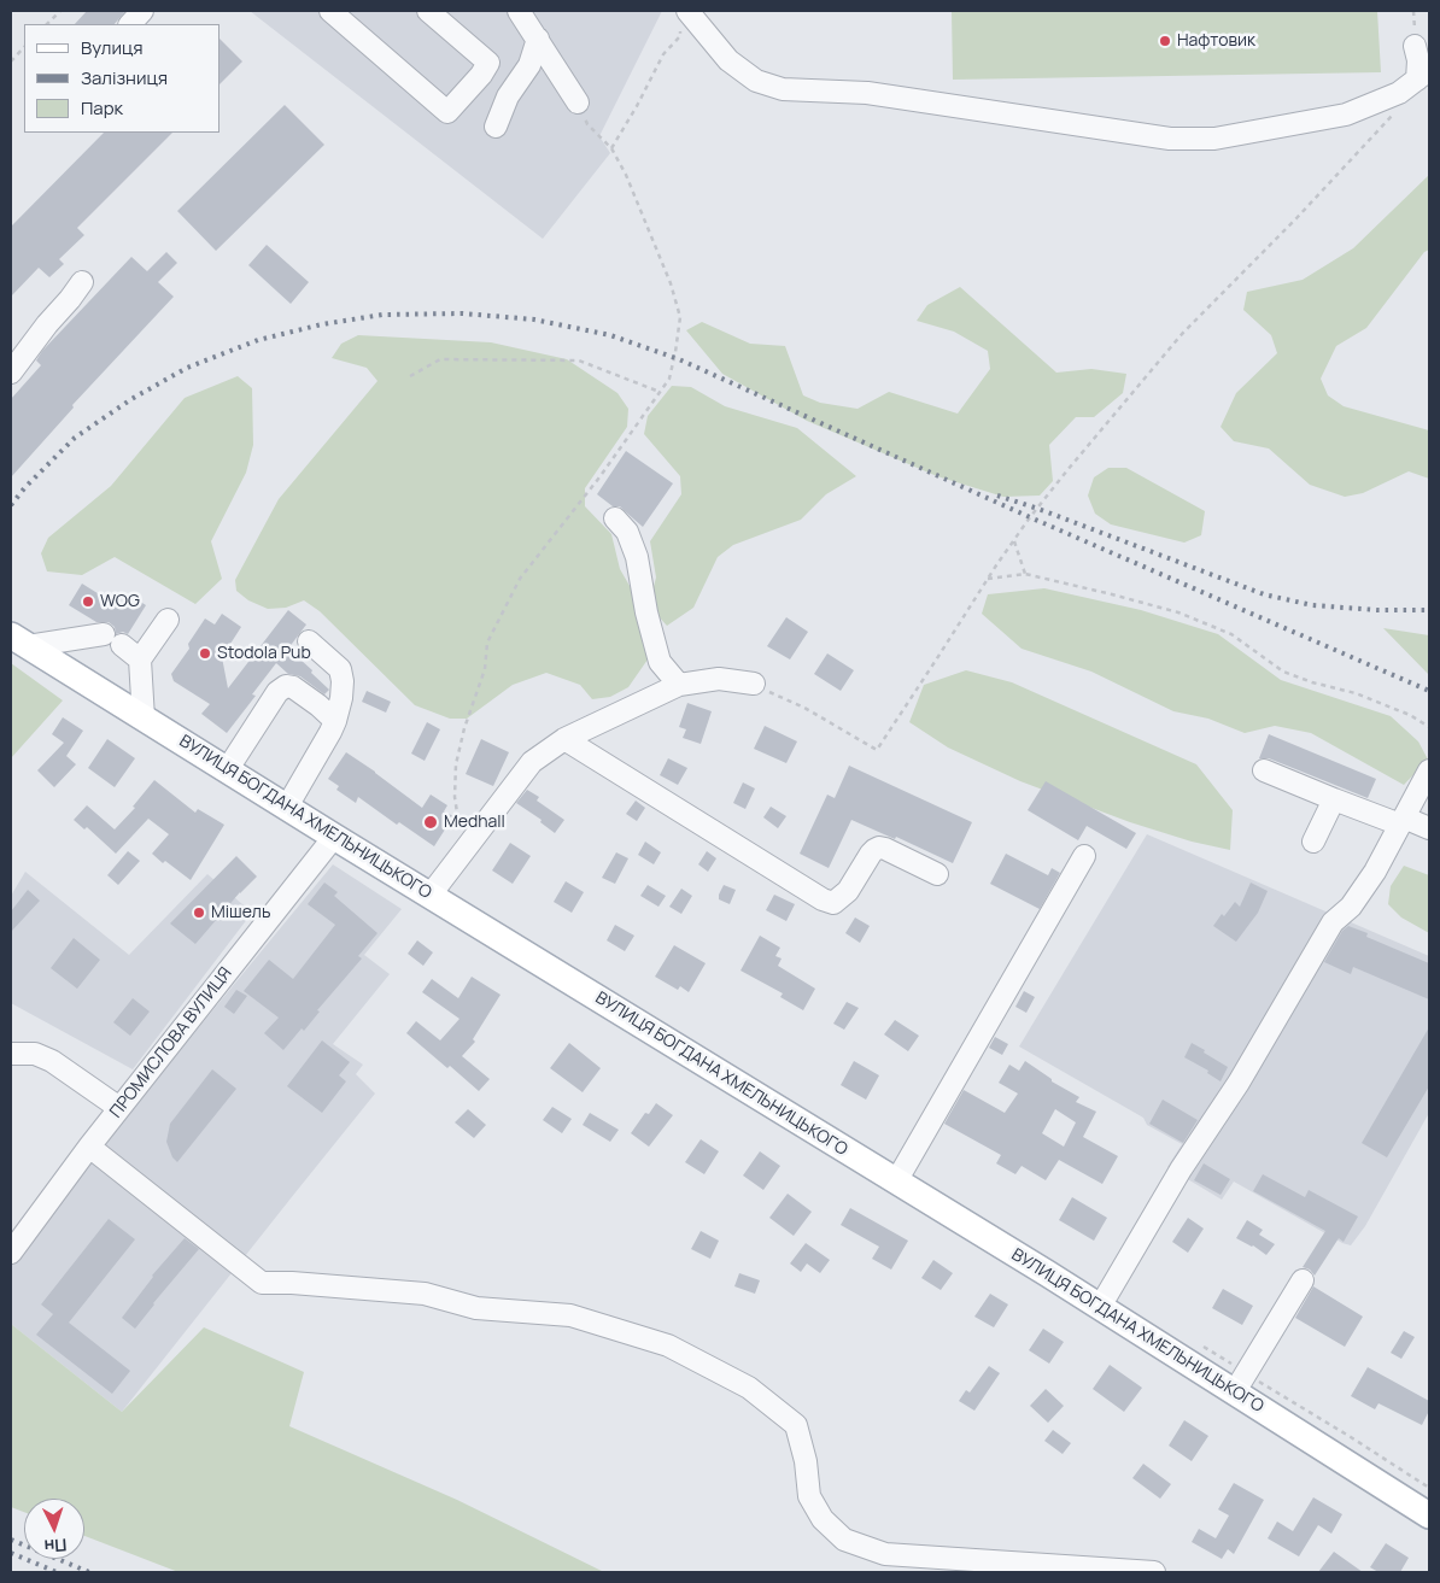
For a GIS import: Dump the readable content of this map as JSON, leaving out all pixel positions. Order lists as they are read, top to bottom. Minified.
{"streets":{"main road":["ВУЛИЦЯ БОГДАНА ХМЕЛЬНИЦЬКОГО"],"street":["ПРОМИСЛОВА ВУЛИЦЯ"]},"crossings":[["ВУЛИЦЯ БОГДАНА ХМЕЛЬНИЦЬКОГО","ПРОМИСЛОВА ВУЛИЦЯ"]],"places":["Нафтовик","WOG","Stodola Pub","Medhall","Мішель"],"legend":["Вулиця","Залізниця","Парк"],"north":"bottom"}
